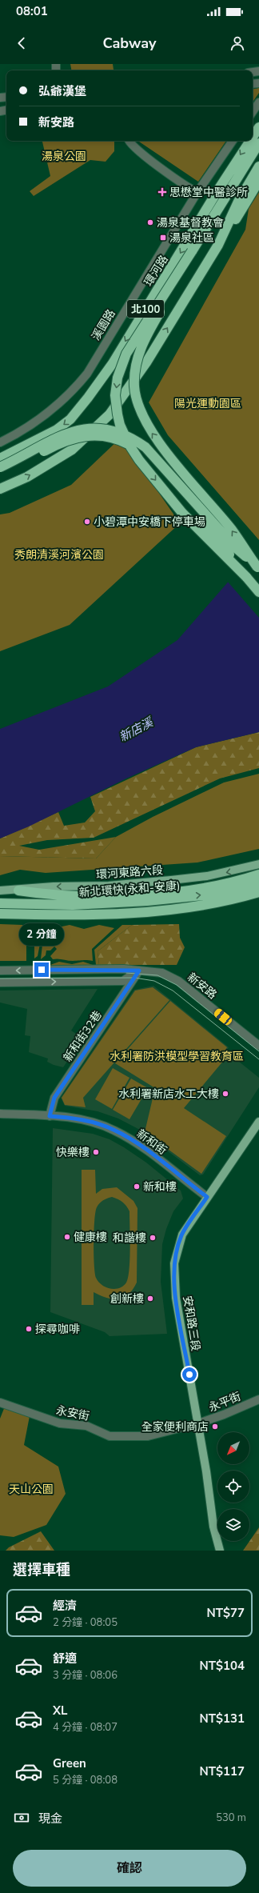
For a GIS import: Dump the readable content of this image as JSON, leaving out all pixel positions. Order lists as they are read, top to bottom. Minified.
{"streets":{"highway":["環河路","北100","新北環快(永和-安康)"],"main road":["環河東路六段","安和路三段"],"street":["溪園路","新安路","新和街32巷","新和街","永平街","永安街"]},"crossings":[["新安路","新和街32巷"],["新和街32巷","新和街"],["新和街","安和路三段"],["安和路三段","永平街"],["安和路三段","永安街"],["永平街","永安街"]],"water":["新店溪"],"parks":["湯泉公園","陽光運動園區","秀朗清溪河濱公園","水利署防洪模型學習教育區","天山公園"],"places":{"health":["思懋堂中醫診所"],"other":["湯泉基督教會","小碧潭中安橋下停車場","水利署新店水工大樓","快樂樓","新和樓","健康樓","和諧樓","創新樓","探尋咖啡","全家便利商店"],"transit":["湯泉社區"]},"north":"bottom left","page":{"status":"08:01","header":"Cabway","banner":["弘爺漢堡","新安路"],"bubble":"2 分鐘","heading":"選擇車種","list":[{"name":"經濟","note":"2 分鐘 · 08:05","value":"NT$77"},{"name":"舒適","note":"3 分鐘 · 08:06","value":"NT$104"},{"name":"XL","note":"4 分鐘 · 08:07","value":"NT$131"},{"name":"Green","note":"5 分鐘 · 08:08","value":"NT$117"}],"pay":["現金","530 m"],"buttons":"確認"}}
